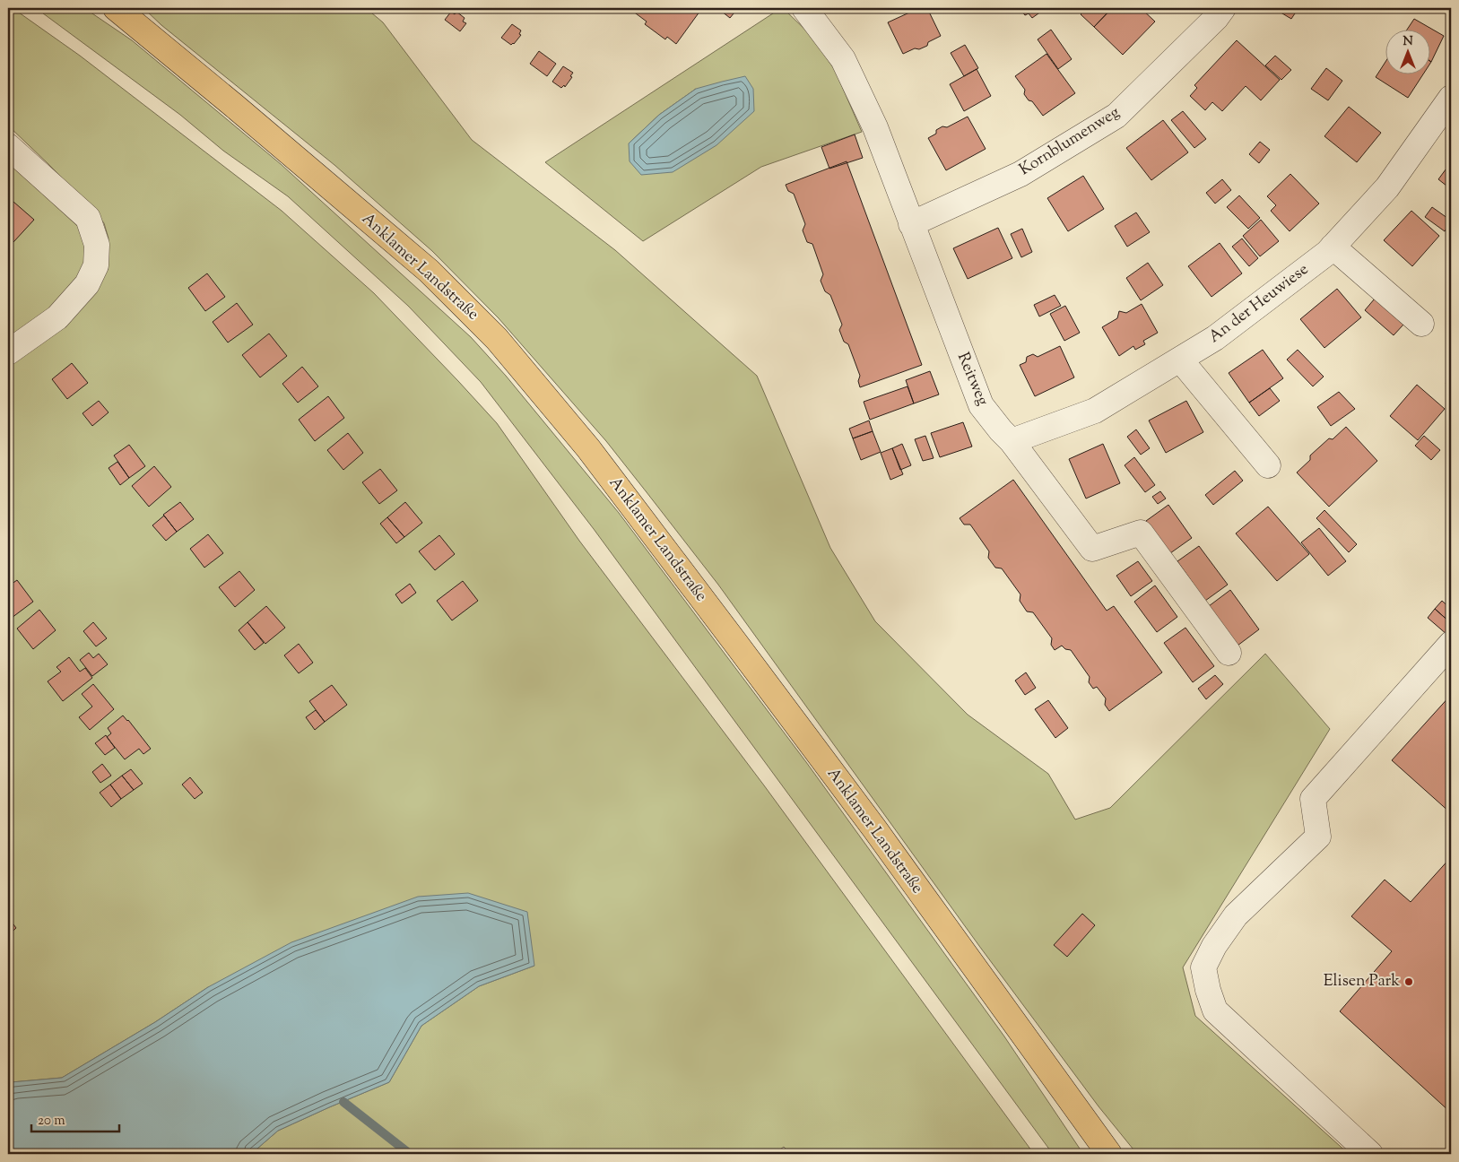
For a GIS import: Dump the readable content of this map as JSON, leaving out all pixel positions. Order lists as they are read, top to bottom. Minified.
{"streets":{"main road":["Anklamer Landstraße"],"street":["Kornblumenweg","An der Heuwiese","Reitweg"]},"crossings":[["Kornblumenweg","Reitweg"],["An der Heuwiese","Reitweg"]],"places":["Elisen Park"],"scale_bar":"20 m","north":"top"}
